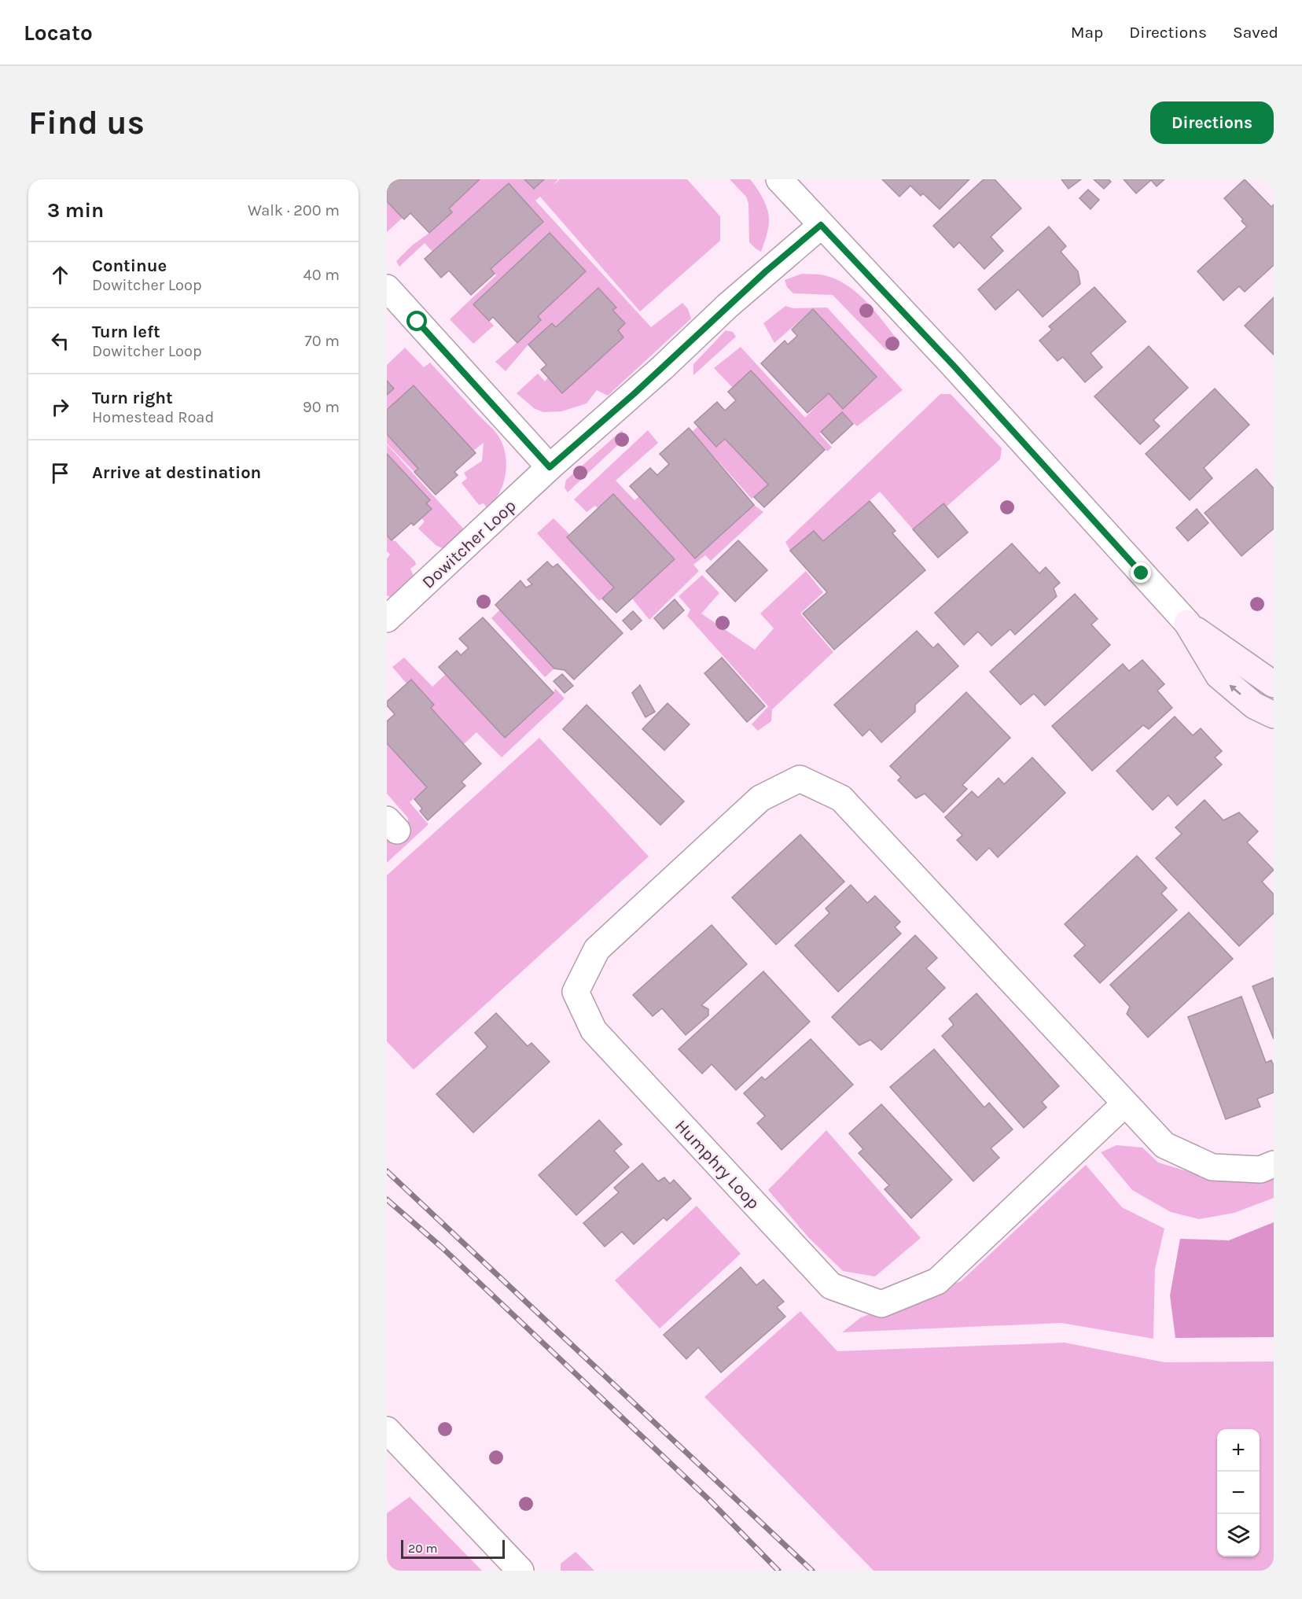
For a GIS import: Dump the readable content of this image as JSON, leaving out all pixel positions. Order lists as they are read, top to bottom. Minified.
{"streets":{"street":["Dowitcher Loop","Humphry Loop"]},"scale_bar":"20 m","page":{"header":"Locato","nav":["Map","Directions","Saved"],"buttons":"Directions","title":"Find us","heading":["3 min","Walk · 200 m"],"list":[["Continue","Dowitcher Loop","40 m"],["Turn left","Dowitcher Loop","70 m"],["Turn right","Homestead Road","90 m"],"Arrive at destination"],"map_buttons":["+","−"],"scale":"20 m"}}
